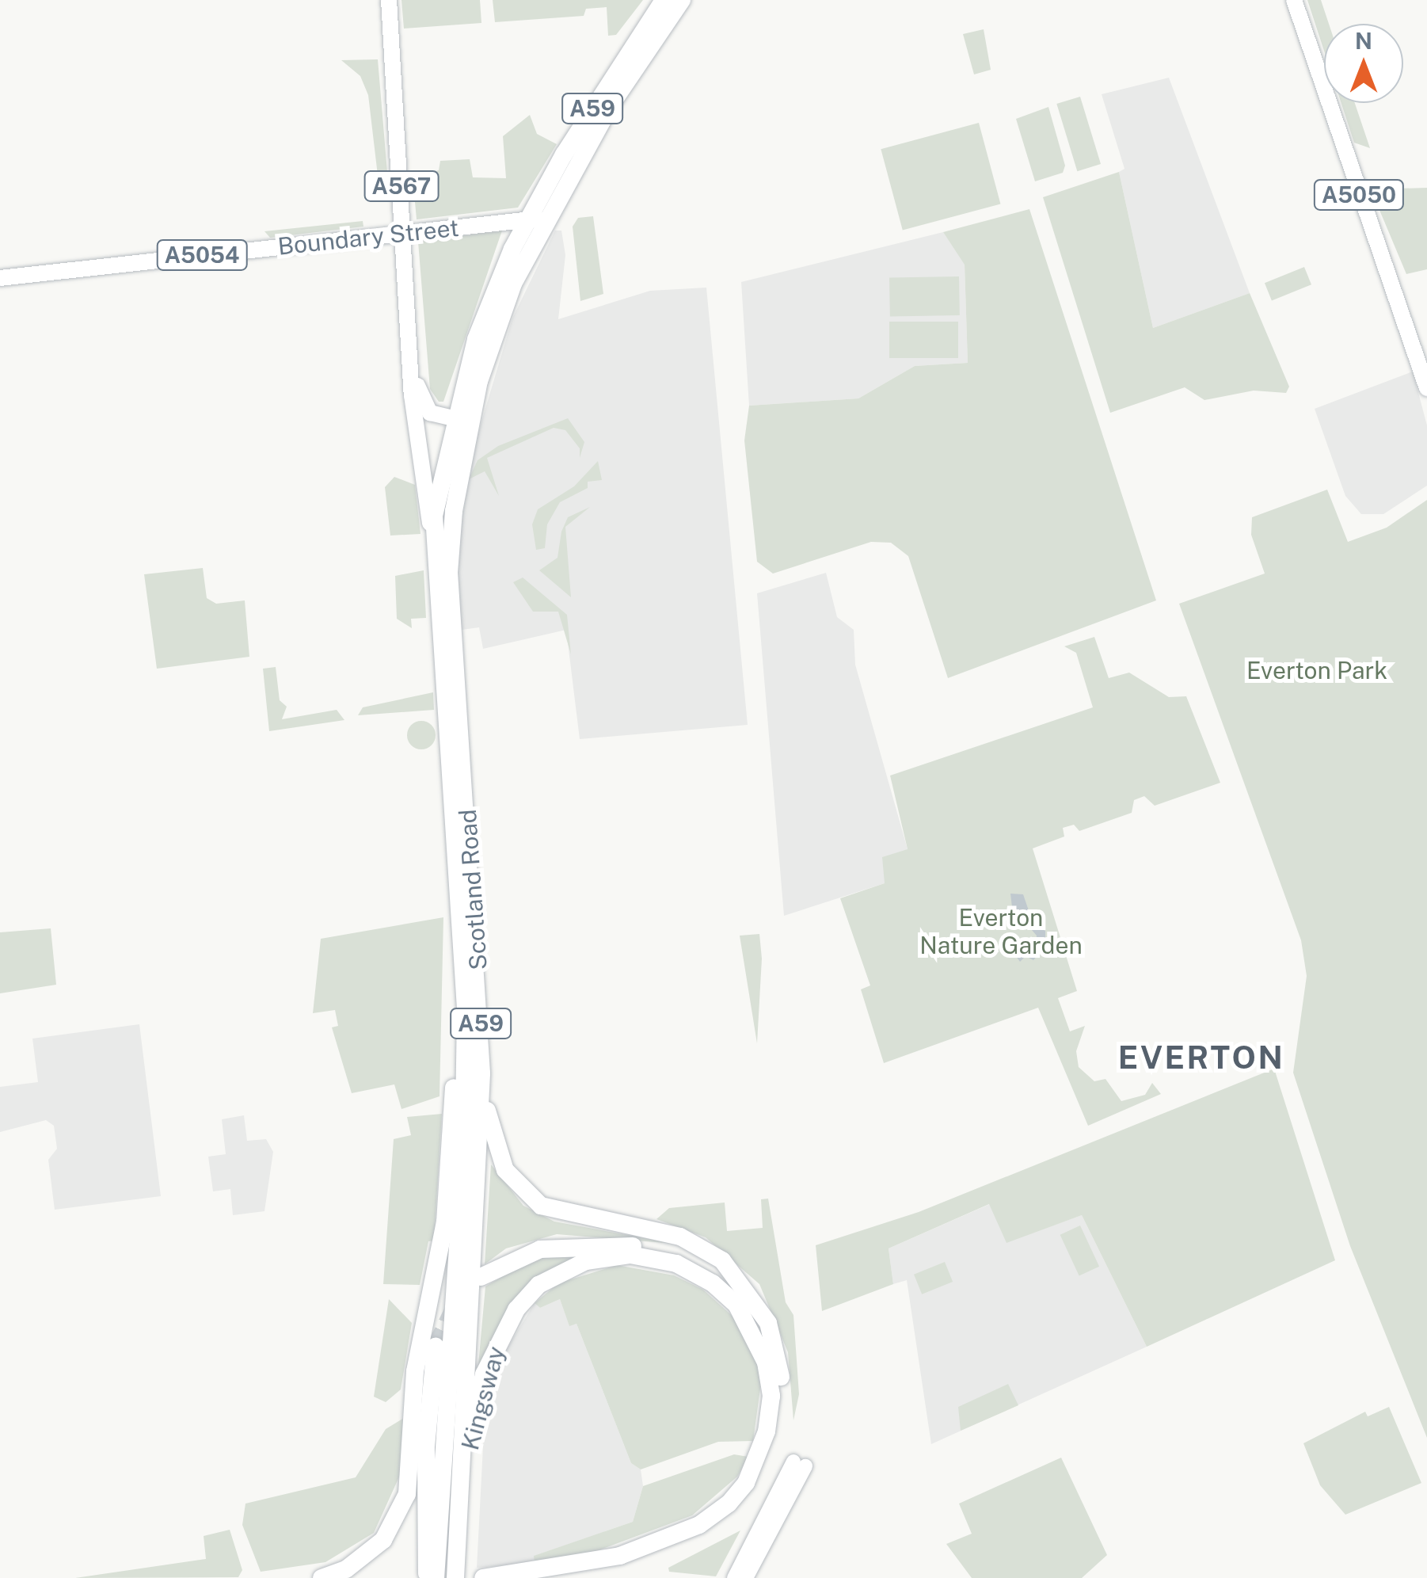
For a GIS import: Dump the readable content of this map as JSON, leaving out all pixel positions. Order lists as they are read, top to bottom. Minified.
{"streets":{"highway":["A59","Scotland Road","Kingsway"],"main road":["A567","A5050","Boundary Street","A5054"]},"crossings":[["A59","Boundary Street"],["A59","Scotland Road"],["A567","Boundary Street"],["A567","Scotland Road"],["Boundary Street","Scotland Road"],["Scotland Road","Kingsway"]],"districts":["EVERTON"],"parks":["Everton Park","Everton Nature Garden"],"north":"top"}
